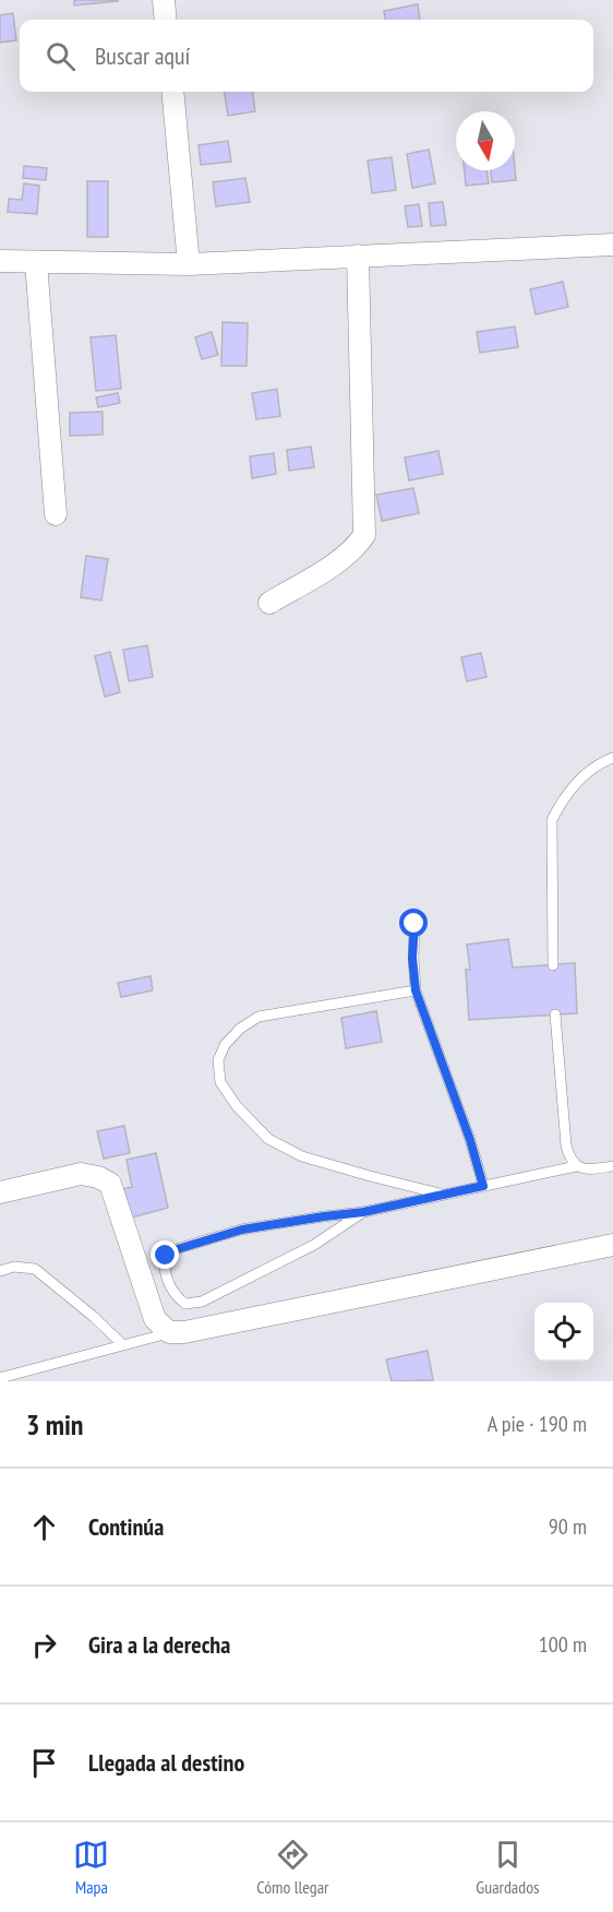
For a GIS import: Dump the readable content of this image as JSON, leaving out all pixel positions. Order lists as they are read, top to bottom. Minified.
{"north":"bottom","page":{"search":"Buscar aquí","heading":["3 min","A pie · 190 m"],"list":[["Continúa","90 m"],["Gira a la derecha","100 m"],"Llegada al destino"],"nav":["Mapa","Cómo llegar","Guardados"]}}
